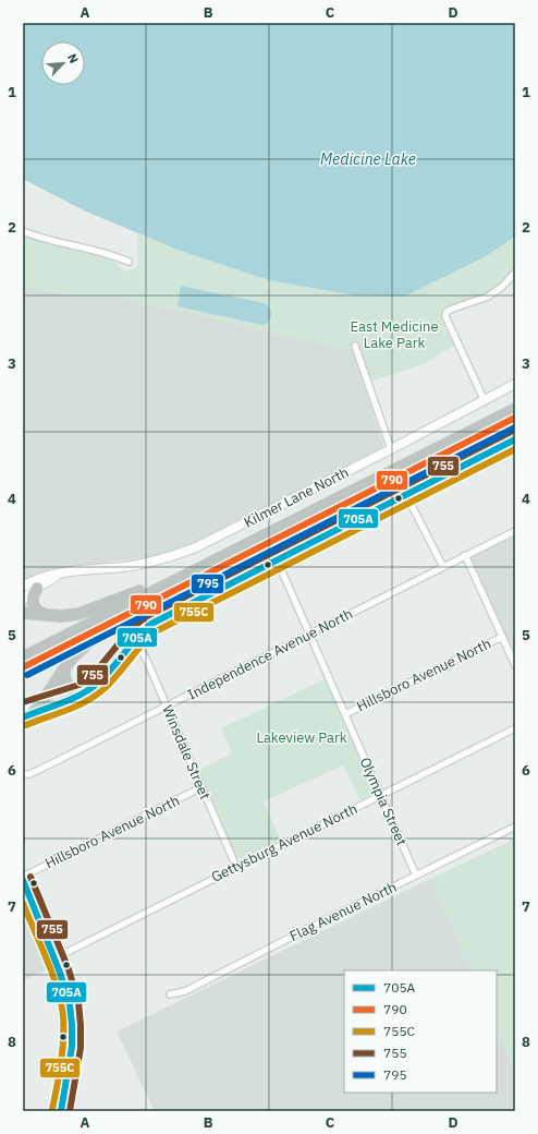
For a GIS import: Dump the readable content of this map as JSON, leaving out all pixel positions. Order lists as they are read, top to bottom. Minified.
{"streets":{"street":["Kilmer Lane North","Independence Avenue North","Hillsboro Avenue North","Winsdale Street","Olympia Street","Gettysburg Avenue North","Flag Avenue North"]},"crossings":[["Independence Avenue North","Winsdale Street"],["Independence Avenue North","Olympia Street"],["Hillsboro Avenue North","Winsdale Street"],["Hillsboro Avenue North","Olympia Street"],["Winsdale Street","Gettysburg Avenue North"],["Olympia Street","Gettysburg Avenue North"],["Olympia Street","Flag Avenue North"]],"water":["Medicine Lake"],"parks":["East Medicine Lake Park","Lakeview Park"],"lines":["transit line 790","transit line 795","transit line 755","transit line 705A","transit line 755C"],"legend":["705A","790","755C","755","795"],"north":"top right","grid":{"columns":["A","B","C","D"],"rows":["1","2","3","4","5","6","7","8"]}}
